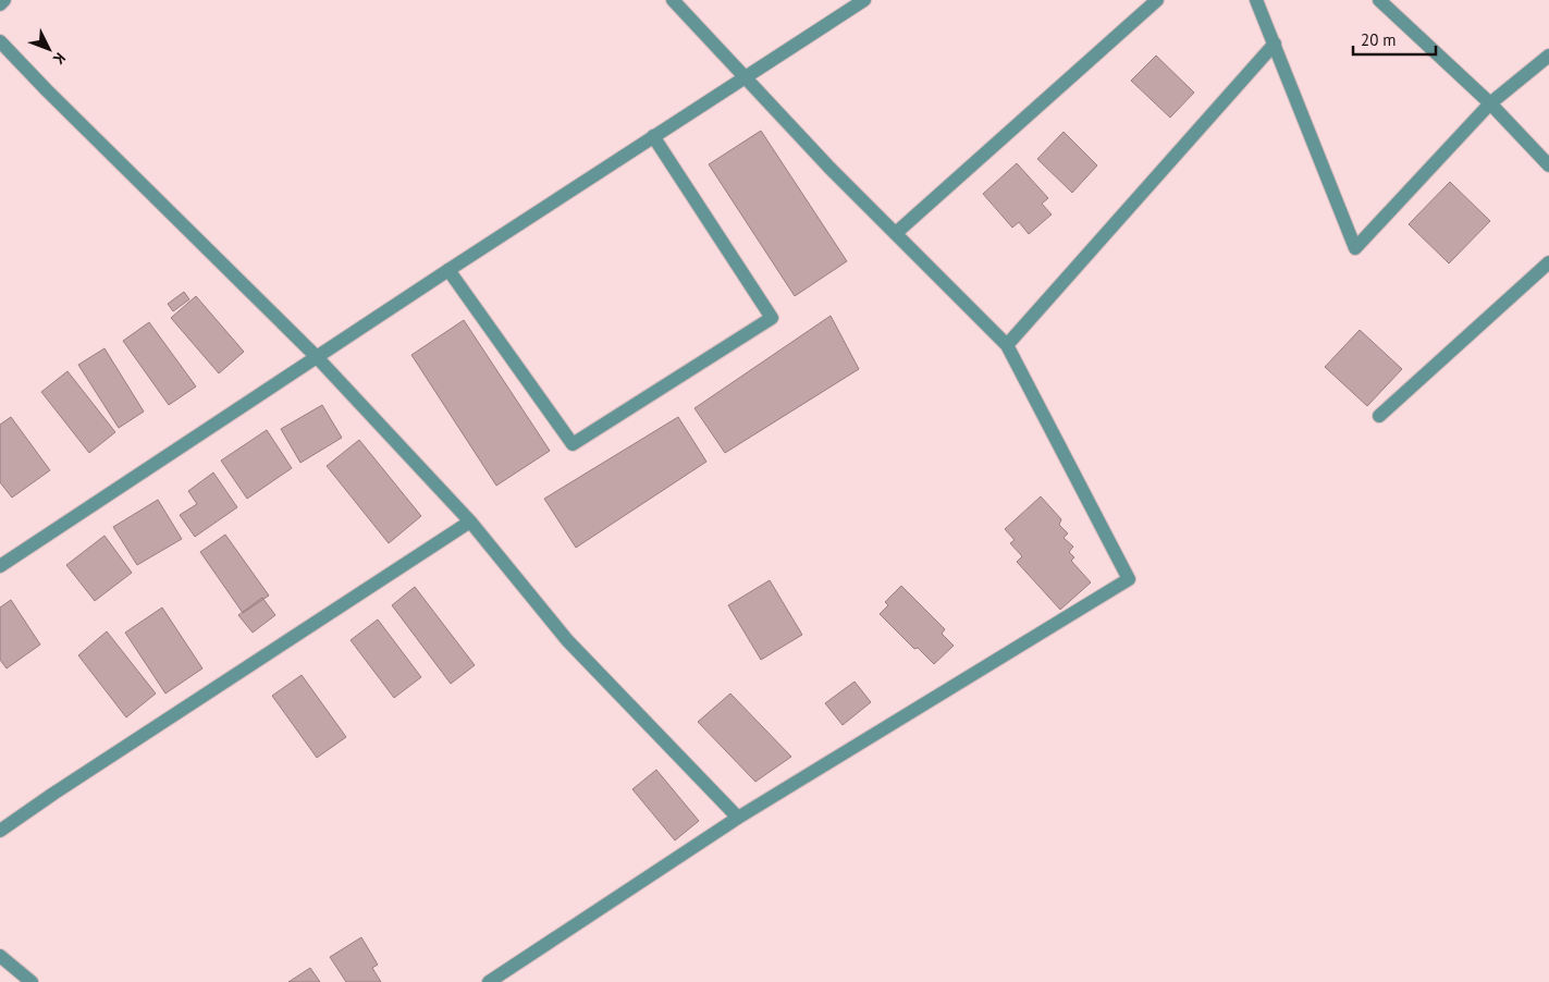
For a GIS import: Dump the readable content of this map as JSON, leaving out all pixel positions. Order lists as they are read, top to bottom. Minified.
{"scale_bar":"20 m","north":"bottom right"}
